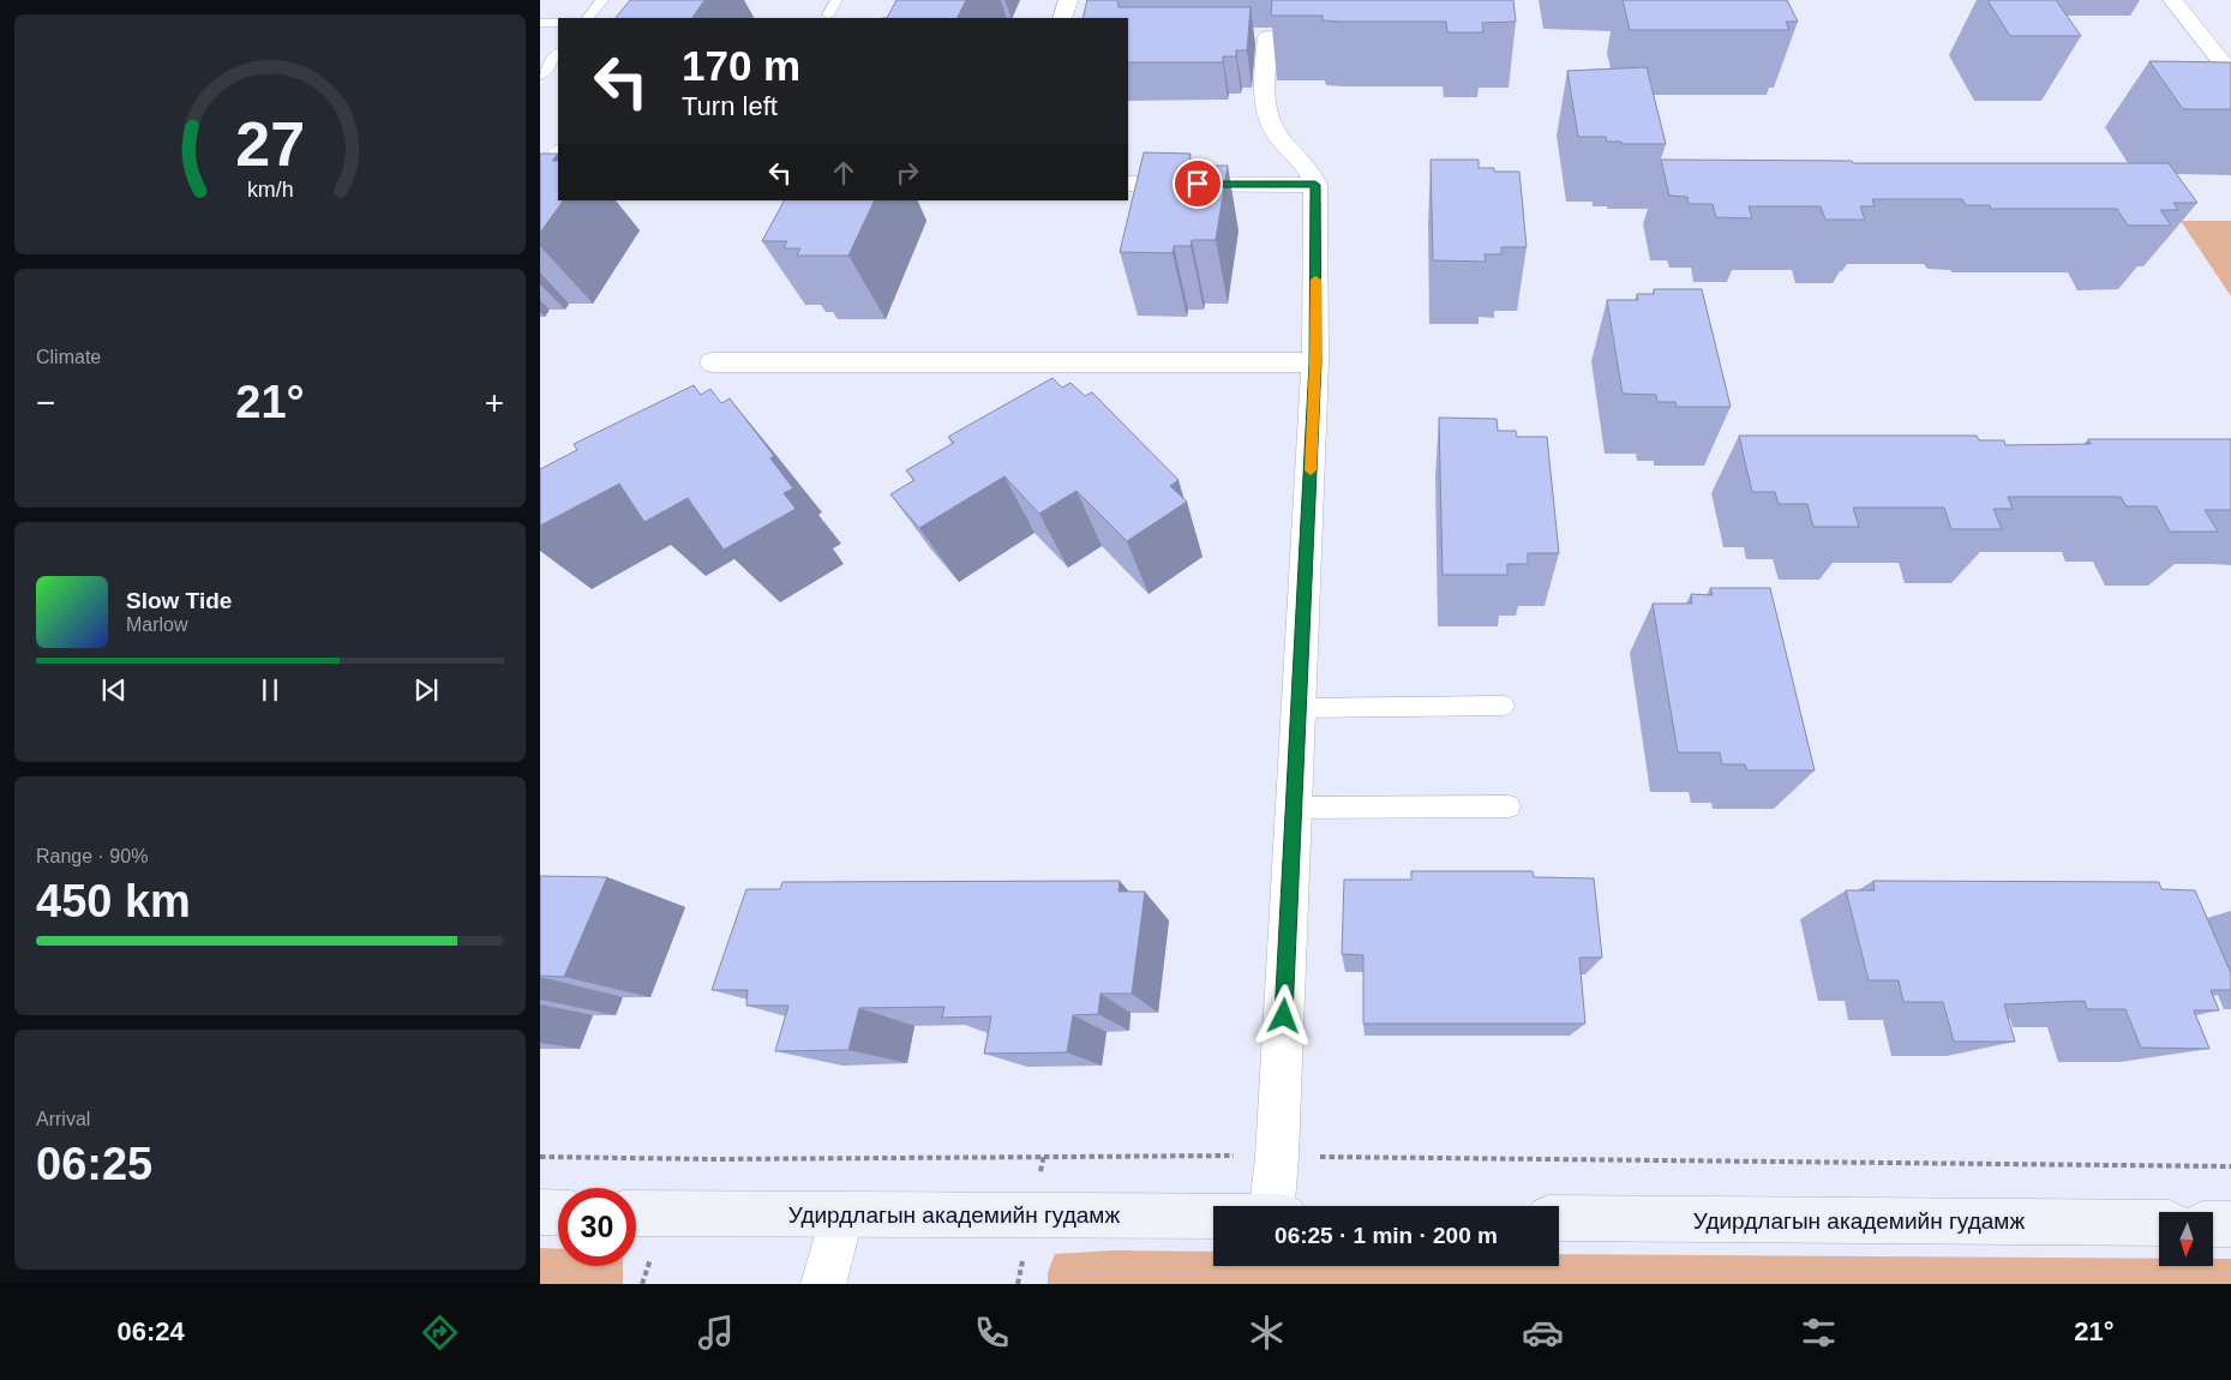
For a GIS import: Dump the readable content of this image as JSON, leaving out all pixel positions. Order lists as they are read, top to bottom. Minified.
{"streets":{"main road":["Удирдлагын академийн гудамж"]},"north":"bottom","page":{"turn":["170 m","Turn left"],"tile":["Climate",["Range · 90%","450 km"],["Arrival","06:25"]],"heat":["−","21°","+"],"song":["Slow Tide","Marlow"],"limit":"30","trip":"06:25 · 1 min · 200 m","tabs":["06:24","21°"],"gauge":["27","km/h"]}}
